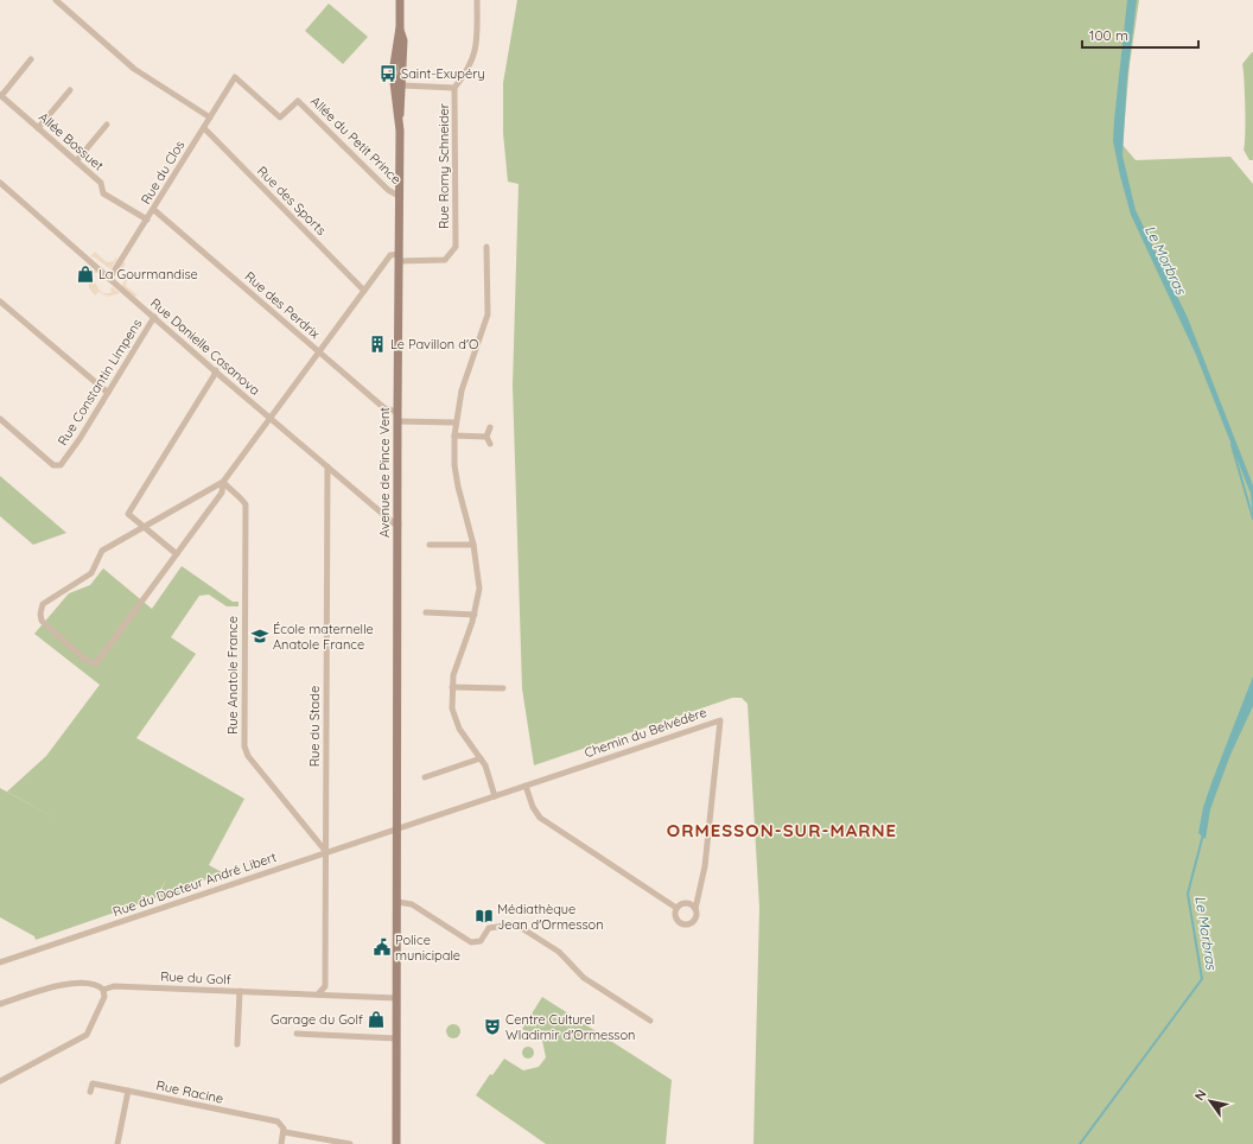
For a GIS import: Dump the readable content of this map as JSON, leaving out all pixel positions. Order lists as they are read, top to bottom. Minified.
{"streets":{"main road":["Avenue de Pince Vent"],"street":["Allée du Petit Prince","Allée Bossuet","Rue Romy Schneider","Rue du Clos","Rue des Sports","Rue des Perdrix","Rue Danielle Casanova","Rue Constantin Limpens","Rue Anatole France","Rue du Stade","Chemin du Belvédère","Rue du Docteur André Libert","Rue du Golf","Rue Racine"]},"crossings":[["Allée du Petit Prince","Rue du Clos"],["Allée du Petit Prince","Avenue de Pince Vent"],["Allée Bossuet","Rue du Clos"],["Rue Romy Schneider","Avenue de Pince Vent"],["Rue du Clos","Rue des Sports"],["Rue du Clos","Rue des Perdrix"],["Rue du Clos","Rue Danielle Casanova"],["Rue des Perdrix","Avenue de Pince Vent"],["Rue Danielle Casanova","Rue Constantin Limpens"],["Rue Danielle Casanova","Avenue de Pince Vent"],["Rue Danielle Casanova","Rue du Stade"],["Avenue de Pince Vent","Chemin du Belvédère"],["Avenue de Pince Vent","Rue du Docteur André Libert"],["Avenue de Pince Vent","Rue du Golf"],["Rue Anatole France","Rue du Stade"],["Rue Anatole France","Rue du Docteur André Libert"],["Rue du Stade","Rue du Docteur André Libert"],["Chemin du Belvédère","Rue du Docteur André Libert"]],"districts":["ORMESSON-SUR-MARNE"],"water":["Le Morbras"],"places":{"bus stop":["Saint-Exupéry"],"shop":["La Gourmandise","Garage du Golf"],"building":["Le Pavillon d'O"],"school or university":["École maternelle Anatole France"],"library":["Médiathèque Jean d'Ormesson"],"public building":["Police municipale"],"theatre":["Centre Culturel Wladimir d'Ormesson"]},"scale_bar":"100 m","north":"top left"}
